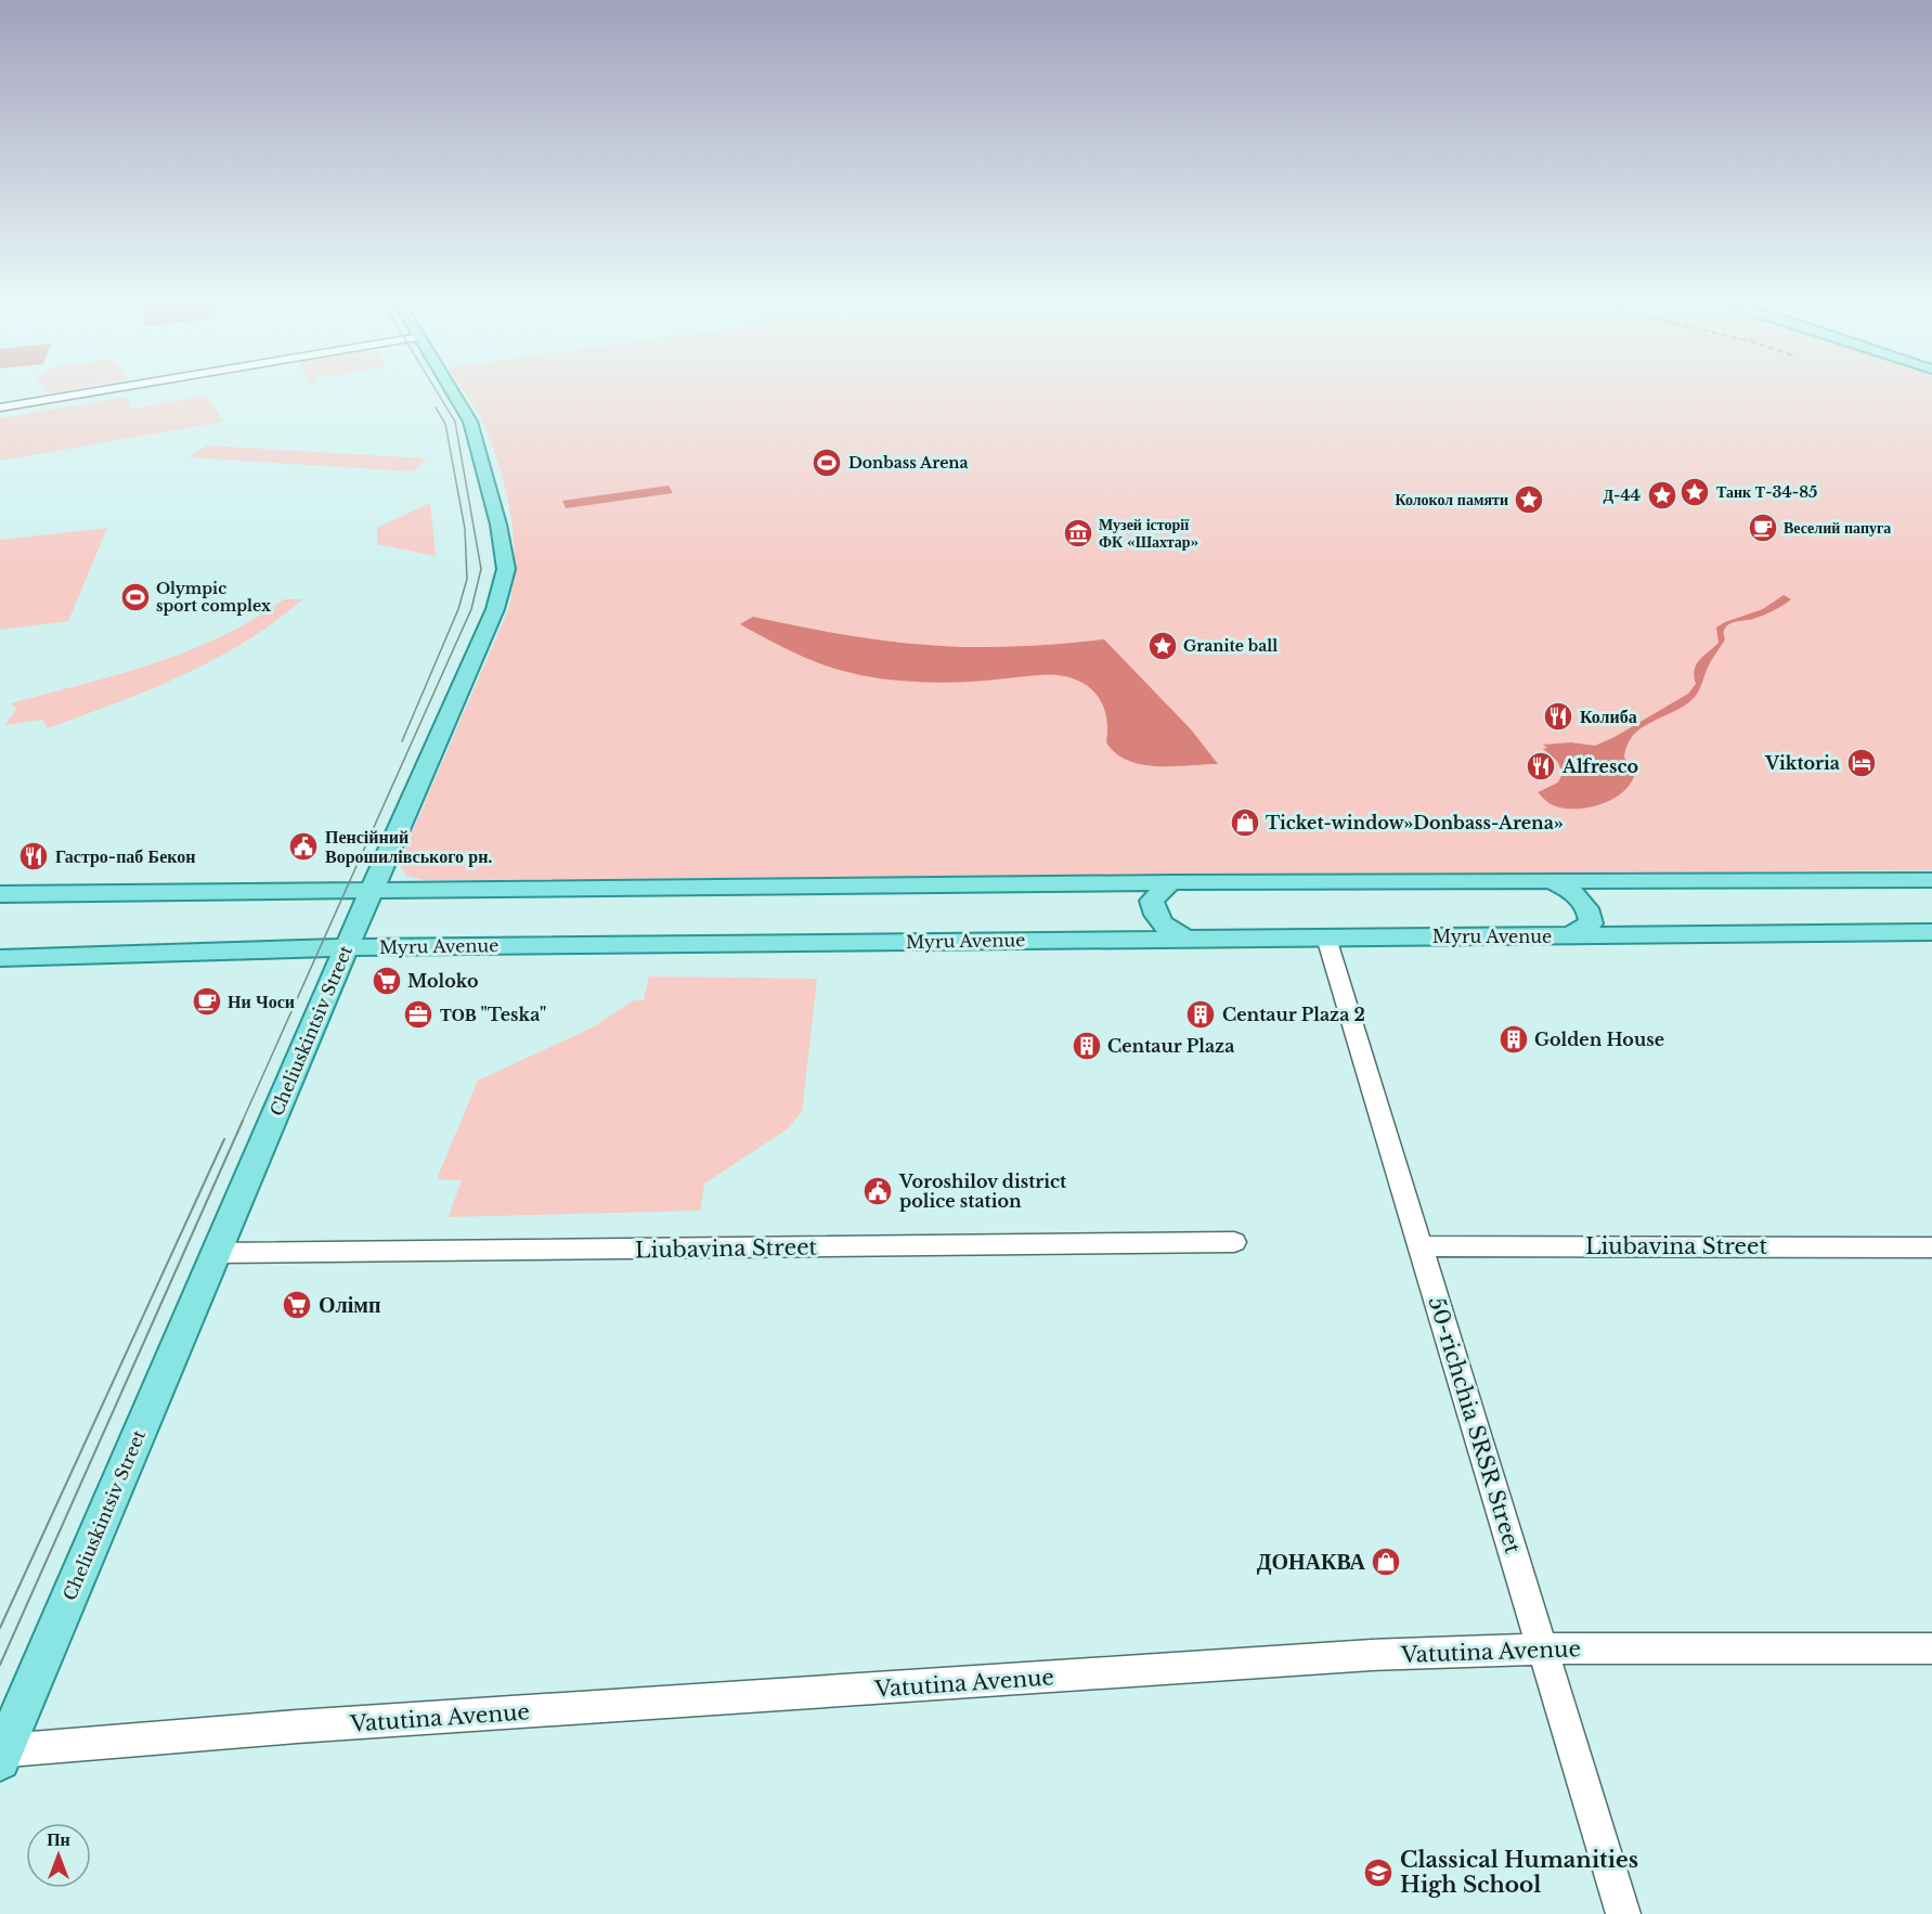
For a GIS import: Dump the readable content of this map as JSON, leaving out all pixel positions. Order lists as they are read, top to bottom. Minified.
{"streets":{"main road":["Myru Avenue","Cheliuskintsiv Street"],"street":["Liubavina Street","50-richchia SRSR Street","Vatutina Avenue"]},"crossings":[["Myru Avenue","Cheliuskintsiv Street"],["Myru Avenue","50-richchia SRSR Street"],["Cheliuskintsiv Street","Liubavina Street"],["Cheliuskintsiv Street","Vatutina Avenue"],["Liubavina Street","50-richchia SRSR Street"],["50-richchia SRSR Street","Vatutina Avenue"]],"places":{"sports":["Donbass Arena","Olympic sport complex"],"place":["Танк Т-34-85","Д-44","Колокол памяти","Granite ball"],"cafe":["Веселий папуга","Ни Чоси"],"museum":["Музей історії ФК «Шахтар»"],"restaurant":["Колиба","Alfresco","Гастро-паб Бекон"],"hotel":["Viktoria"],"shop":["Ticket-window»Donbass-Arena»","ДОНАКВА"],"public building":["Пенсійний Ворошилівського рн.","Voroshilov district police station"],"supermarket":["Moloko","Олімп"],"office":["ТОВ \"Teska\""],"building":["Centaur Plaza 2","Golden House","Centaur Plaza"],"school or university":["Classical Humanities High School"]},"north":"top"}
